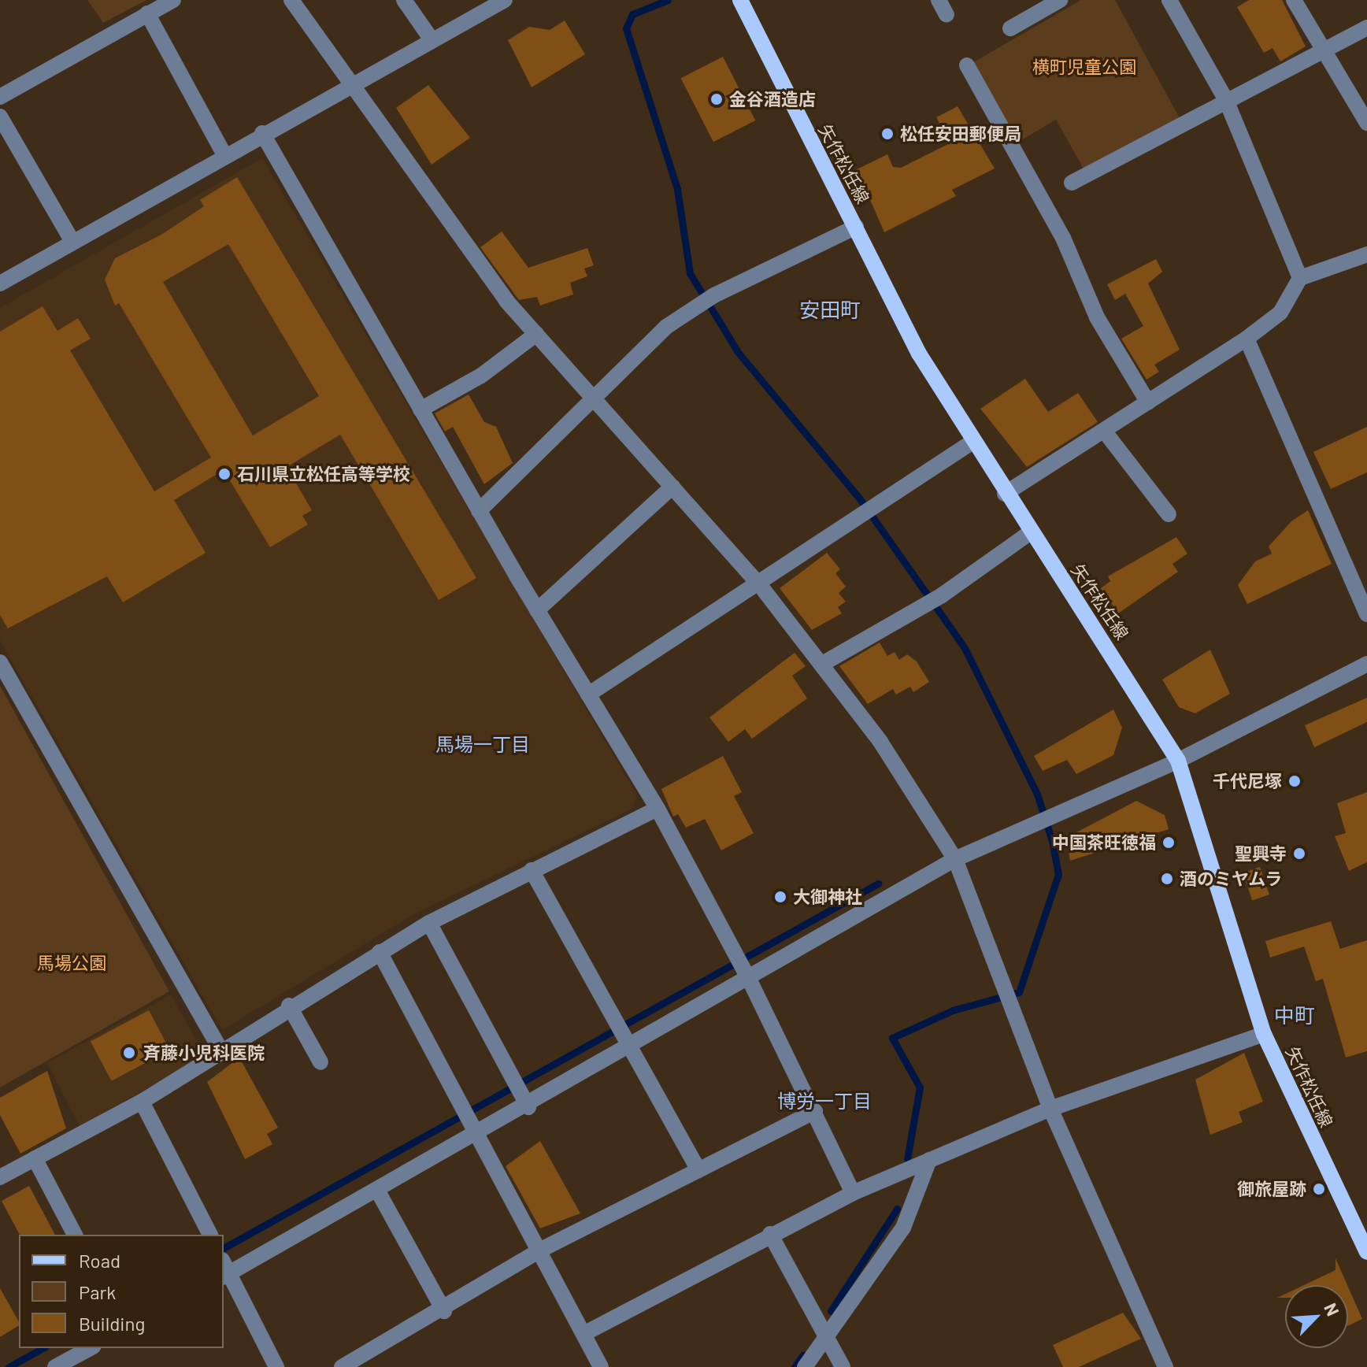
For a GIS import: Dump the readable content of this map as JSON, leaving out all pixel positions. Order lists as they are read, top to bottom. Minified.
{"streets":{"main road":["矢作松任線"]},"districts":["安田町","馬場一丁目","中町","博労一丁目"],"parks":["横町児童公園","馬場公園"],"places":["金谷酒造店","松任安田郵便局","石川県立松任高等学校","千代尼塚","中国茶旺徳福","聖興寺","酒のミヤムラ","大御神社","斉藤小児科医院","御旅屋跡"],"legend":["Road","Park","Building"],"north":"top right"}
